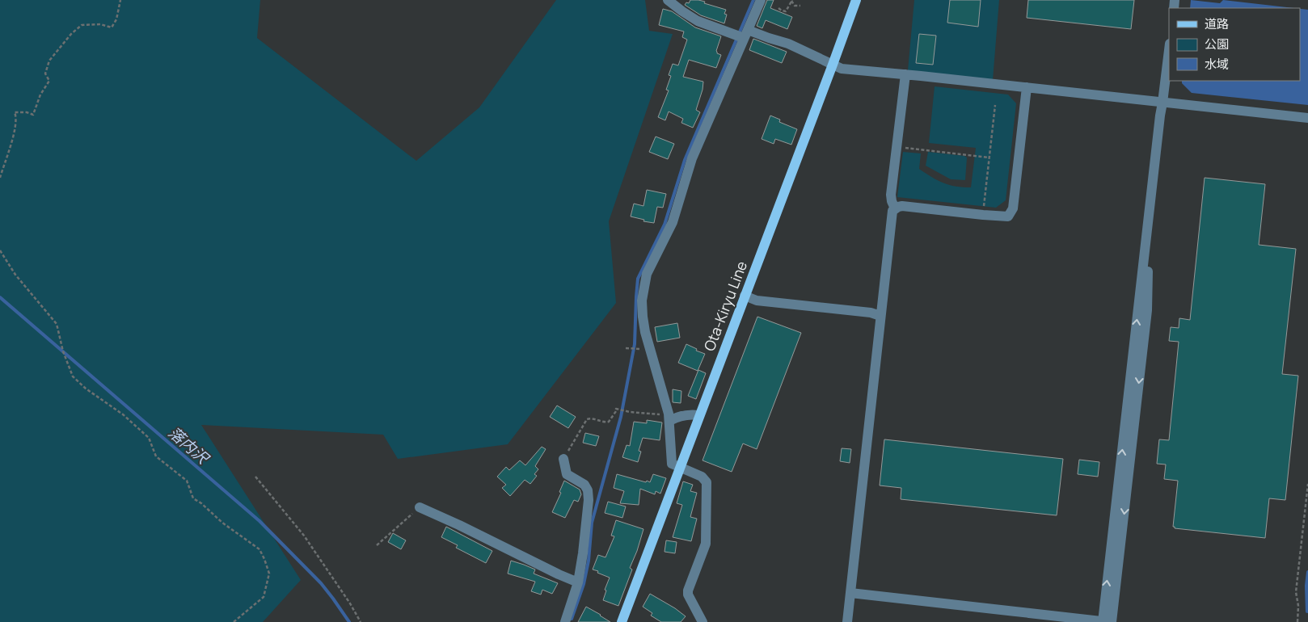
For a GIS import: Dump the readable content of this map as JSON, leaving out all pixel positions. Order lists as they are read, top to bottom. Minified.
{"streets":{"main road":["Ota-Kiryu Line"]},"water":["落内沢"],"legend":["道路","公園","水域"]}
